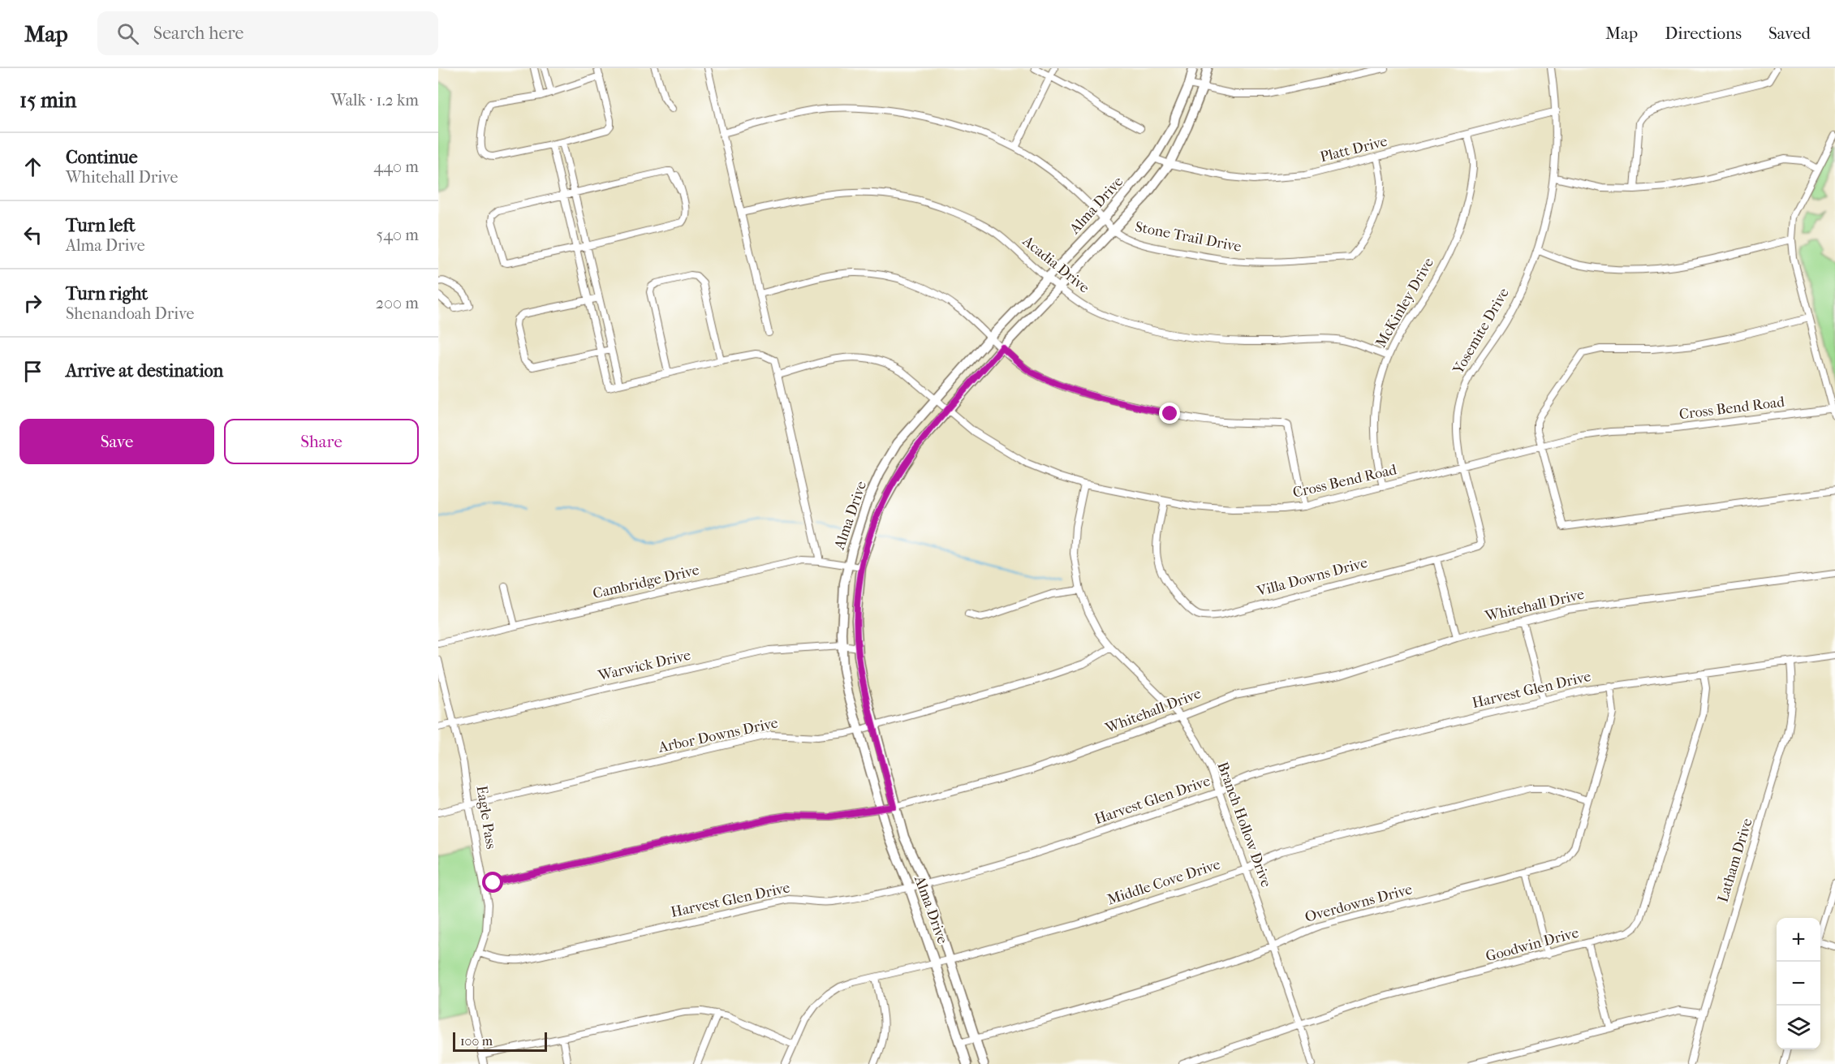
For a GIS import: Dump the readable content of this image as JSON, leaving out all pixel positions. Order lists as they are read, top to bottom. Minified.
{"streets":{"main road":["Alma Drive"],"street":["Platt Drive","Stone Trail Drive","Acadia Drive","McKinley Drive","Yosemite Drive","Cross Bend Road","Villa Downs Drive","Cambridge Drive","Whitehall Drive","Warwick Drive","Harvest Glen Drive","Arbor Downs Drive","Eagle Pass","Branch Hollow Drive","Latham Drive","Middle Cove Drive","Overdowns Drive","Goodwin Drive"]},"crossings":[["Platt Drive","Alma Drive"],["Platt Drive","Stone Trail Drive"],["Platt Drive","McKinley Drive"],["Platt Drive","Yosemite Drive"],["Alma Drive","Stone Trail Drive"],["Alma Drive","Acadia Drive"],["Alma Drive","Cross Bend Road"],["Alma Drive","Cambridge Drive"],["Alma Drive","Whitehall Drive"],["Alma Drive","Warwick Drive"],["Alma Drive","Harvest Glen Drive"],["Alma Drive","Arbor Downs Drive"],["Alma Drive","Middle Cove Drive"],["Alma Drive","Overdowns Drive"],["Acadia Drive","McKinley Drive"],["McKinley Drive","Cross Bend Road"],["Yosemite Drive","Cross Bend Road"],["Yosemite Drive","Villa Downs Drive"],["Cross Bend Road","Villa Downs Drive"],["Cross Bend Road","Branch Hollow Drive"],["Whitehall Drive","Eagle Pass"],["Whitehall Drive","Branch Hollow Drive"],["Warwick Drive","Eagle Pass"],["Harvest Glen Drive","Eagle Pass"],["Harvest Glen Drive","Branch Hollow Drive"],["Harvest Glen Drive","Latham Drive"],["Harvest Glen Drive","Overdowns Drive"],["Harvest Glen Drive","Goodwin Drive"],["Arbor Downs Drive","Eagle Pass"],["Arbor Downs Drive","Branch Hollow Drive"],["Branch Hollow Drive","Middle Cove Drive"],["Branch Hollow Drive","Overdowns Drive"],["Branch Hollow Drive","Goodwin Drive"],["Middle Cove Drive","Overdowns Drive"]],"scale_bar":"100 m","page":{"header":"Map","search":"Search here","nav":["Map","Directions","Saved"],"heading":["15 min","Walk · 1.2 km"],"list":[["Continue","Whitehall Drive","440 m"],["Turn left","Alma Drive","540 m"],["Turn right","Shenandoah Drive","200 m"],"Arrive at destination"],"buttons":["Save","Share"],"map_buttons":["+","−"],"scale":"100 m"}}
